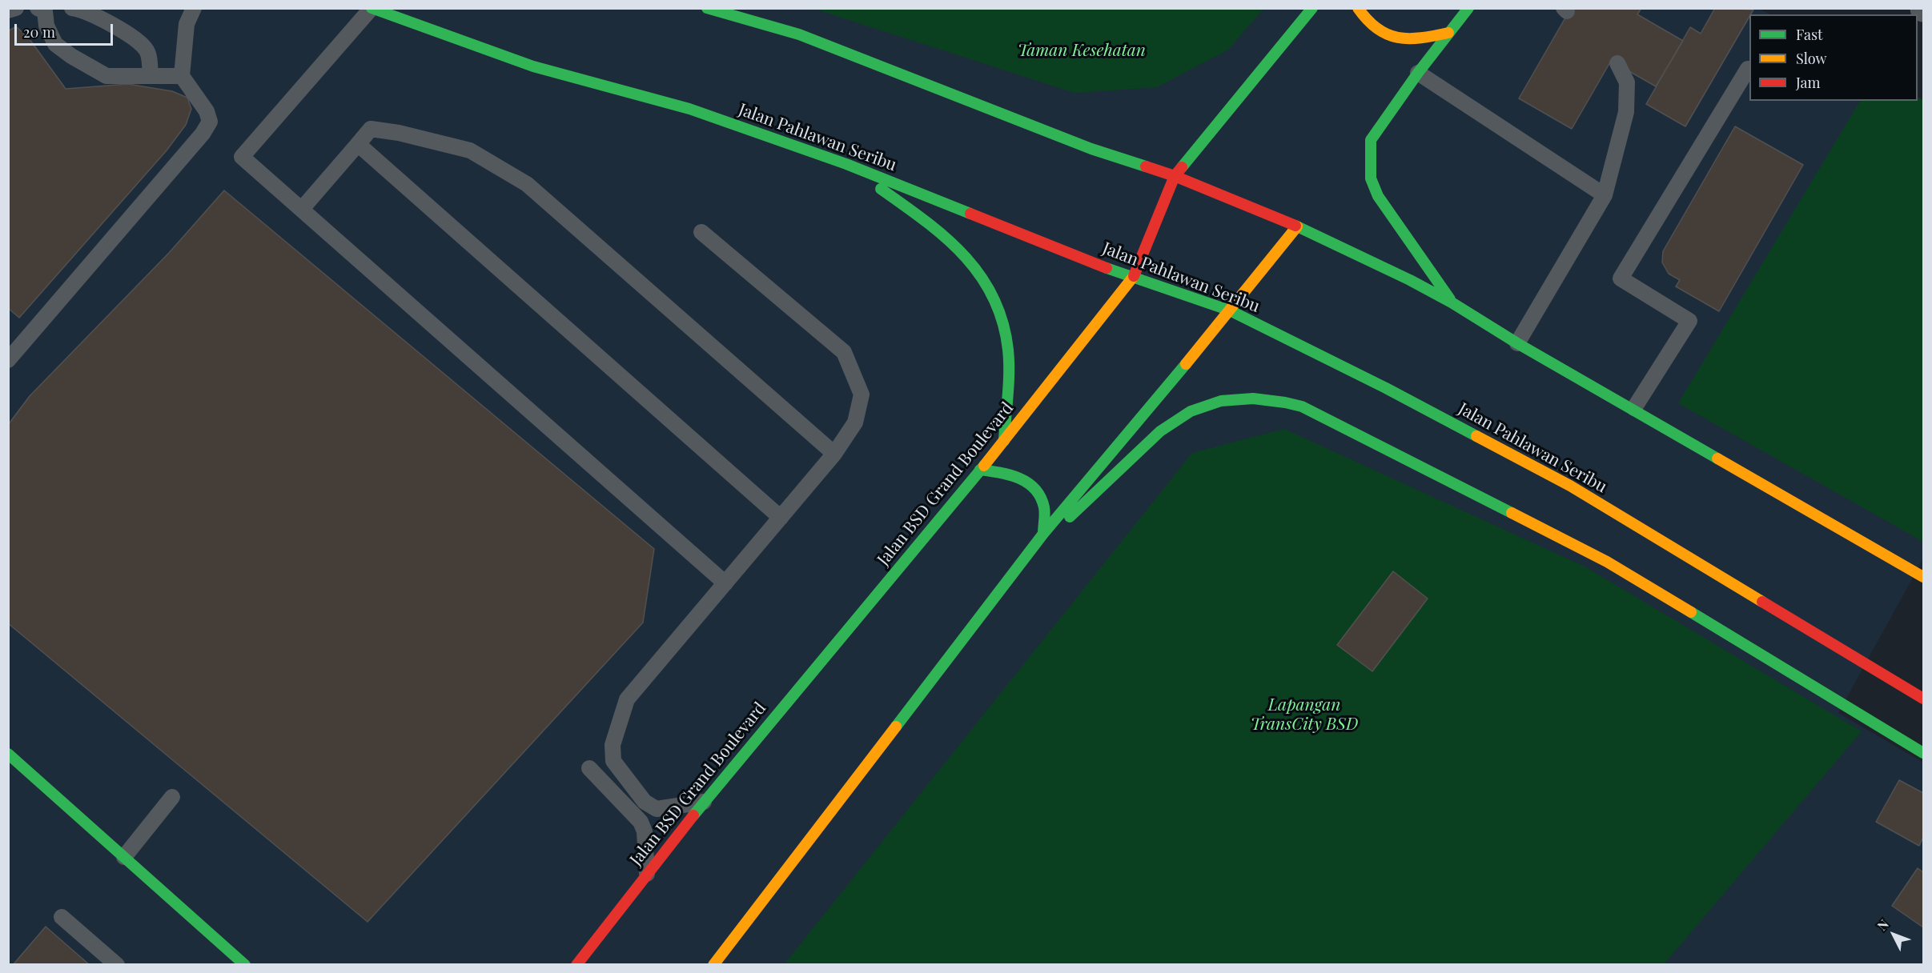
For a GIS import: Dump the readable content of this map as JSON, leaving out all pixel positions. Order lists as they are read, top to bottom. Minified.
{"streets":{"main road":["Jalan Pahlawan Seribu","Jalan BSD Grand Boulevard"]},"crossings":[["Jalan Pahlawan Seribu","Jalan BSD Grand Boulevard"]],"parks":["Taman Kesehatan","Lapangan TransCity BSD"],"legend":["Fast","Slow","Jam"],"scale_bar":"20 m","north":"top left"}
